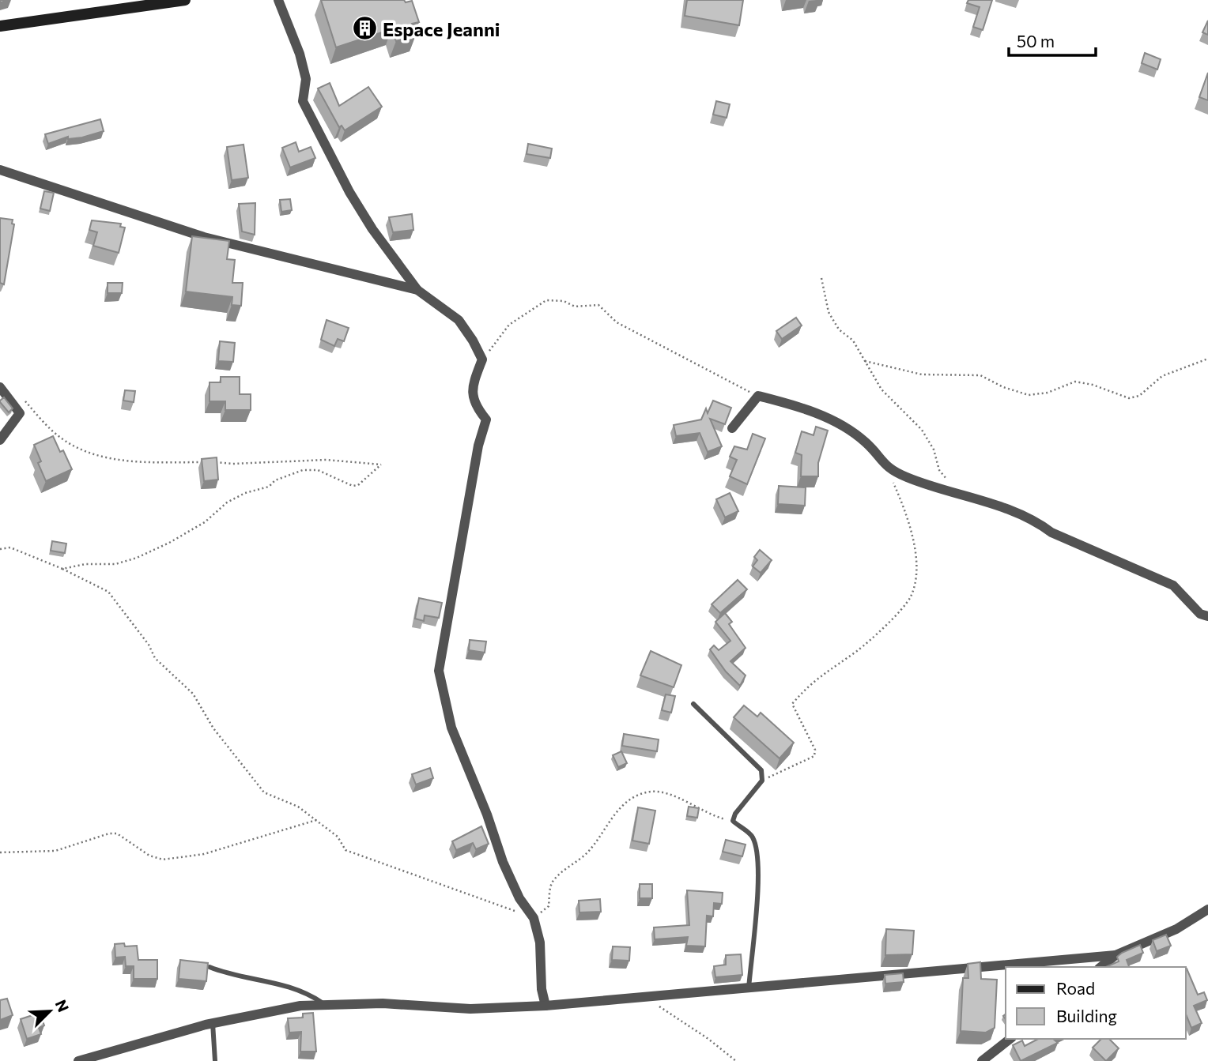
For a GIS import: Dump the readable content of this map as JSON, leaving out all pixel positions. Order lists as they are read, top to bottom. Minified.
{"places":{"building":["Espace Jeanni"]},"legend":["Road","Building"],"scale_bar":"50 m","north":"top right"}
